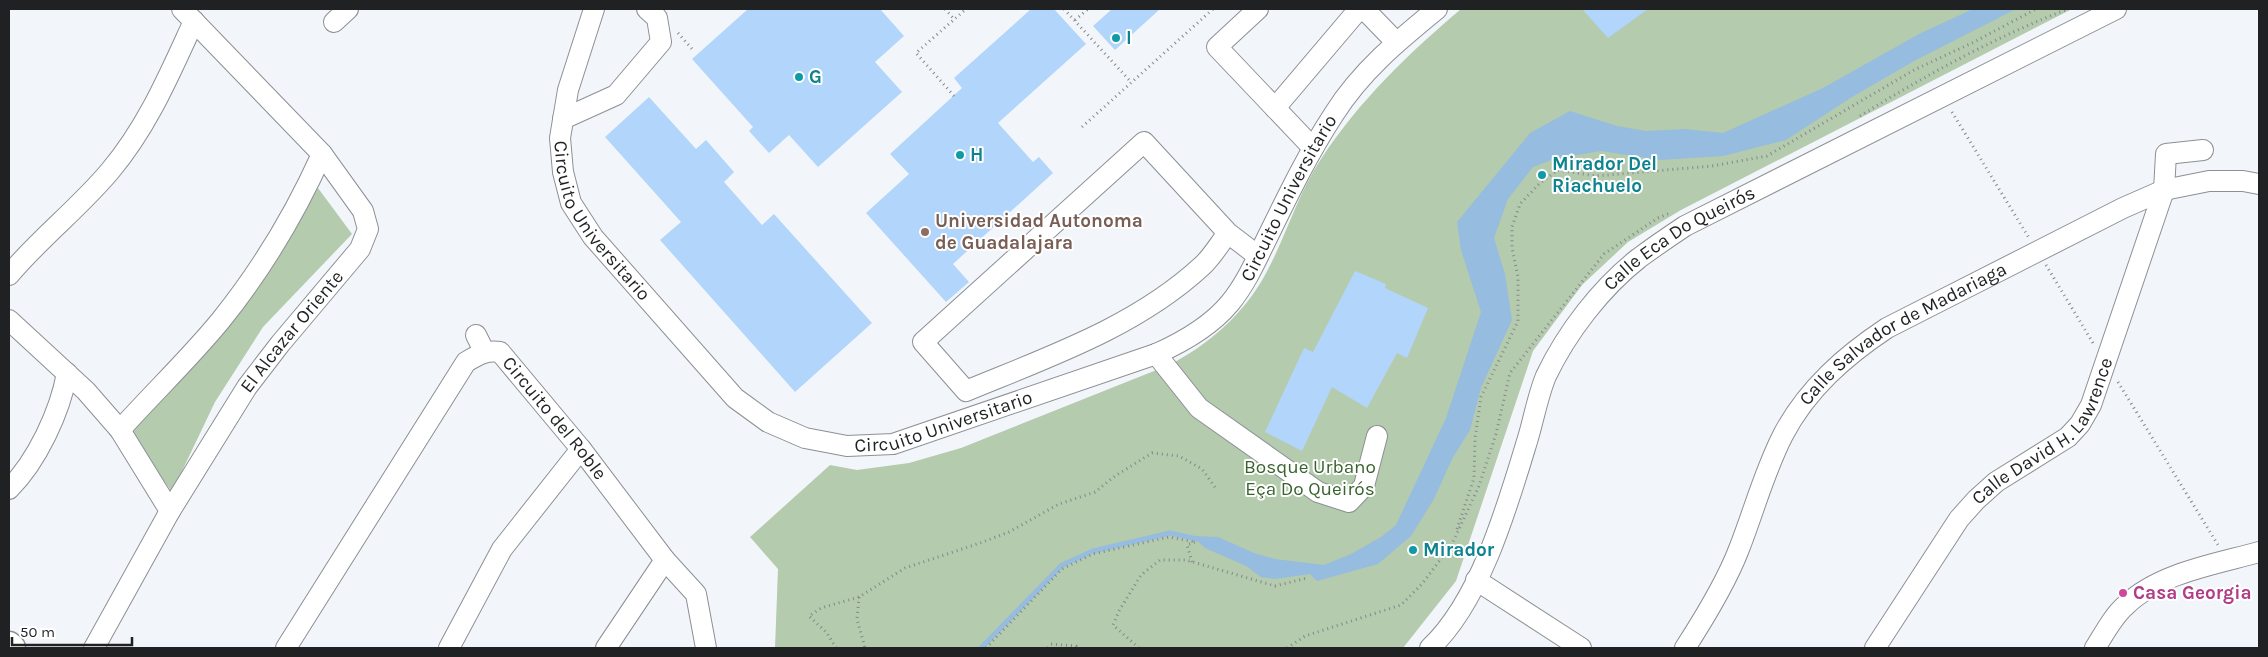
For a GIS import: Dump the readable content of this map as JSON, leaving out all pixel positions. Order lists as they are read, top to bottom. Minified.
{"streets":{"street":["Circuito Universitario","Calle Eca Do Queirós","El Alcazar Oriente","Calle Salvador de Madariaga","Circuito del Roble","Calle David H. Lawrence"]},"crossings":[["Calle Salvador de Madariaga","Calle David H. Lawrence"]],"parks":["Bosque Urbano Eça Do Queirós"],"places":["I","G","H","Mirador Del Riachuelo","Universidad Autonoma de Guadalajara","Mirador","Casa Georgia"],"scale_bar":"50 m"}
